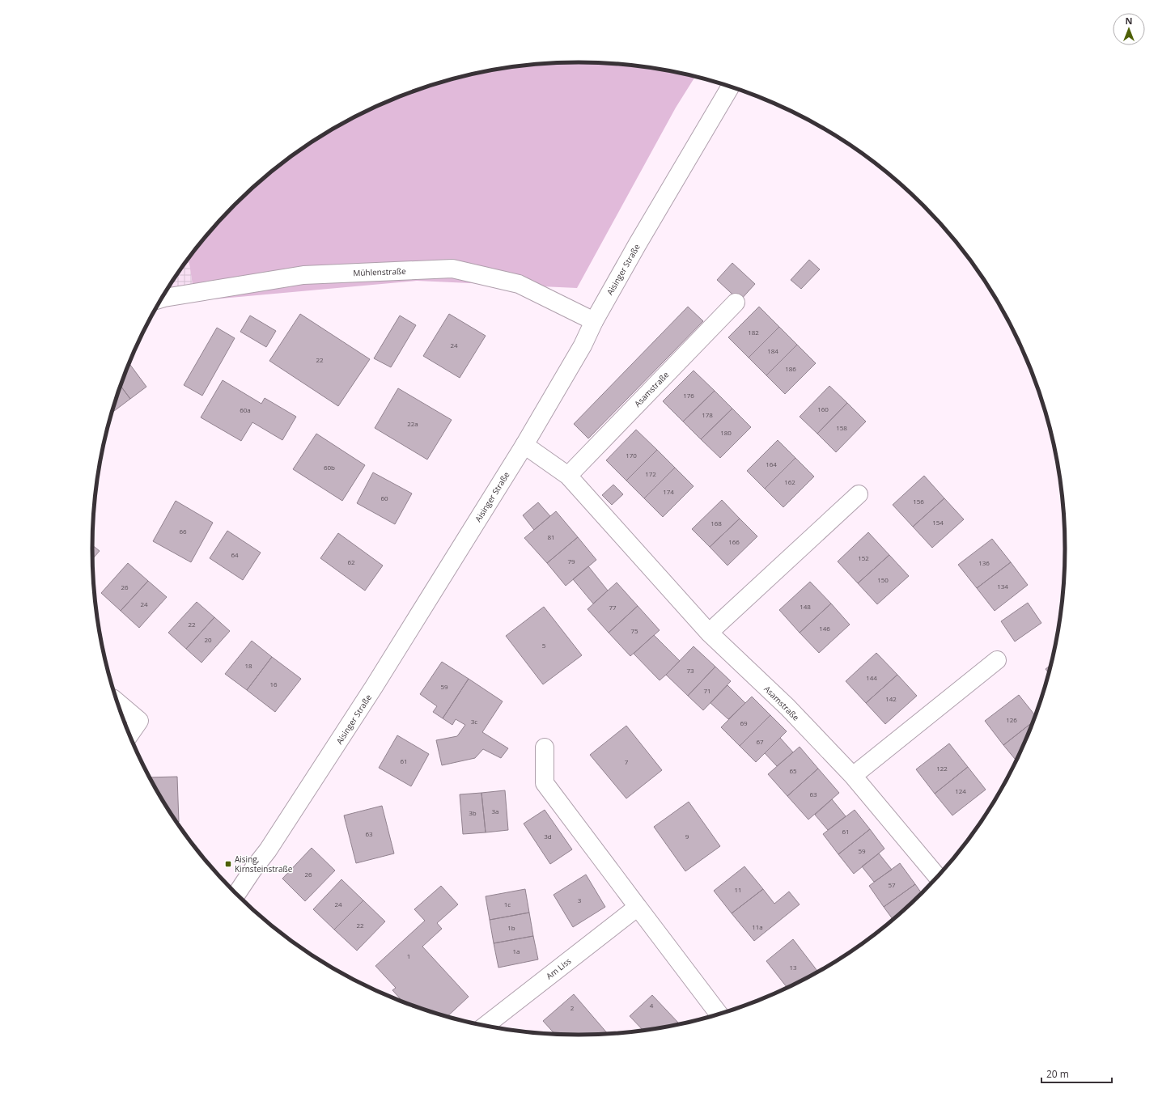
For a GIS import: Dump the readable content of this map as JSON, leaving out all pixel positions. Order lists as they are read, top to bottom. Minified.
{"streets":{"street":["Aisinger Straße","Mühlenstraße","Asamstraße","Am Liss"]},"crossings":[["Aisinger Straße","Mühlenstraße"],["Aisinger Straße","Asamstraße"]],"places":{"transit":["Aising, Kirnsteinstraße"]},"house_numbers":["182","24","184","22","186","176","160","60a","178","22a","158","180","170","164","60b","172","162","174","60","156","154","168","66","81","166","64","152","79","62","136","150","134","26","24","148","77","22","146","75","20","5","18","73","144","16","59","71","142","126","3c","69","67","61","7","122","65","124","63","3a","3b","61","63","3d","9","59","26","57","11","3","24","1c","22","11a","1b","1a","1","13","4","2"],"scale_bar":"20 m","north":"top"}
